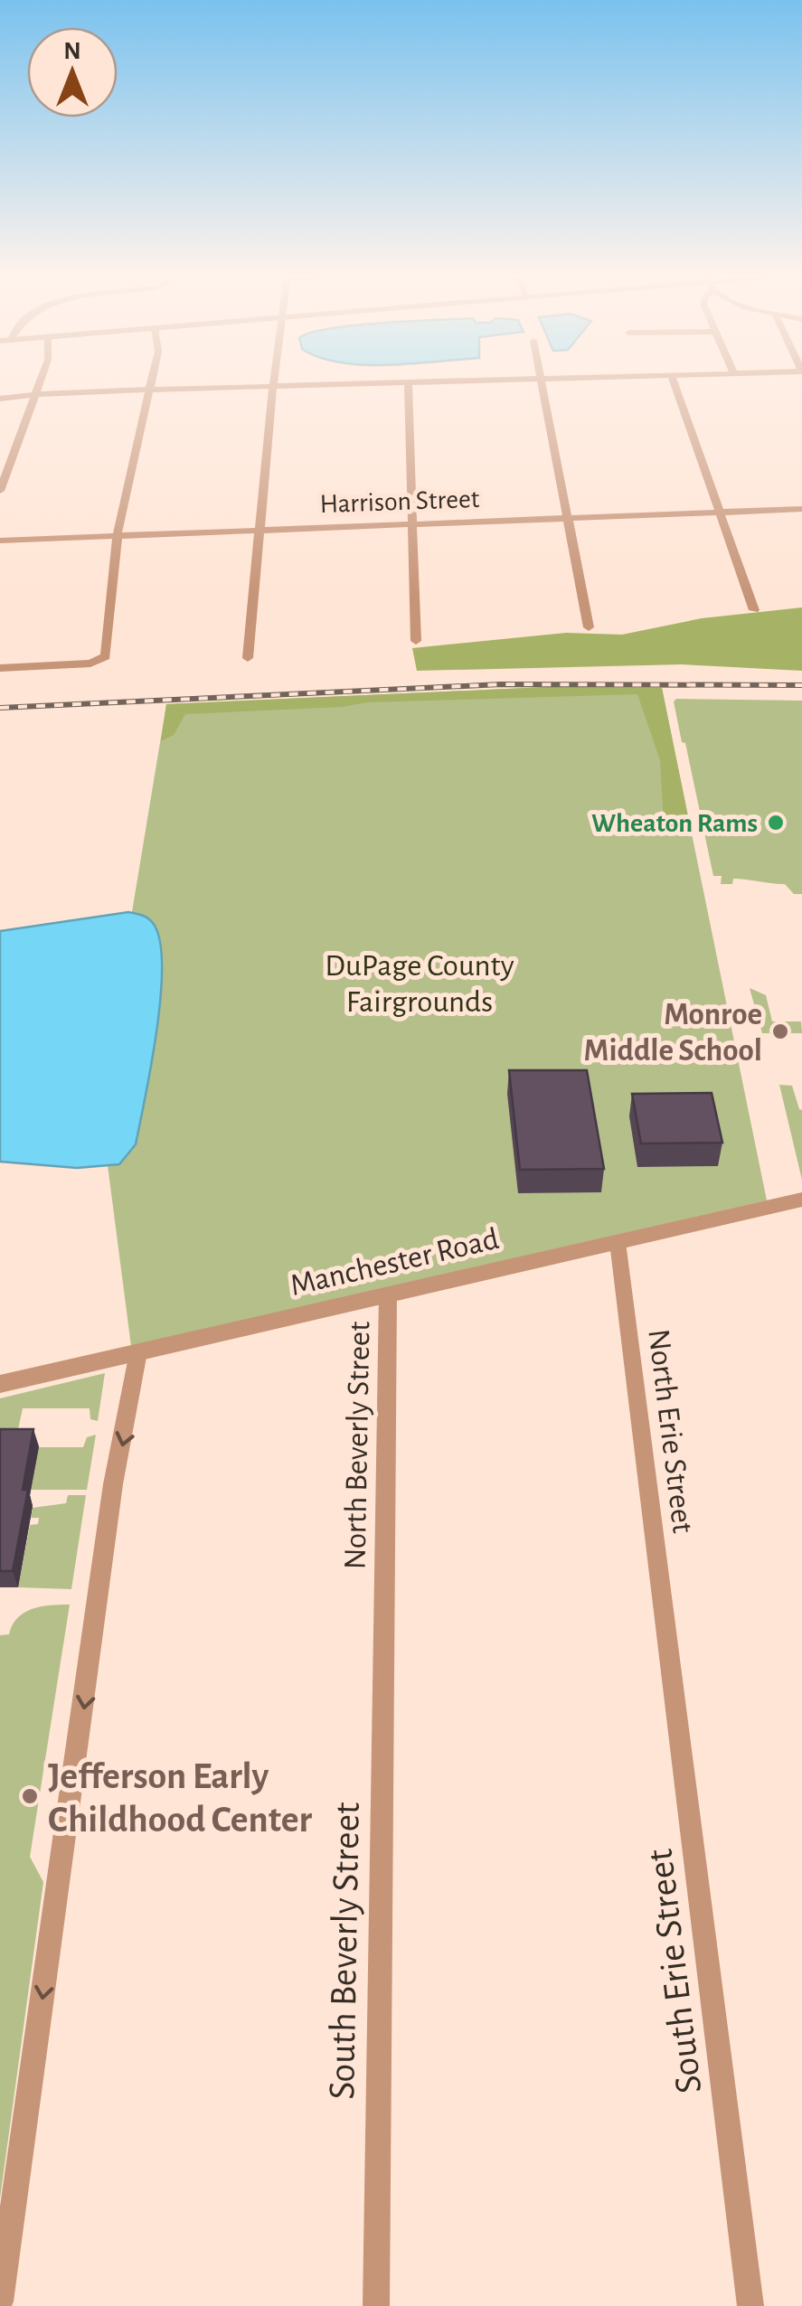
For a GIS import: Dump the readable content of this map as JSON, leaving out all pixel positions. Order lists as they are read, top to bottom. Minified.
{"streets":{"street":["Harrison Street","Manchester Road","North Erie Street","North Beverly Street","South Beverly Street","South Erie Street"]},"crossings":[["Manchester Road","North Erie Street"],["Manchester Road","North Beverly Street"],["North Erie Street","South Erie Street"],["North Beverly Street","South Beverly Street"]],"parks":["DuPage County Fairgrounds"],"places":["Wheaton Rams","Monroe Middle School","Jefferson Early Childhood Center"],"north":"top"}
